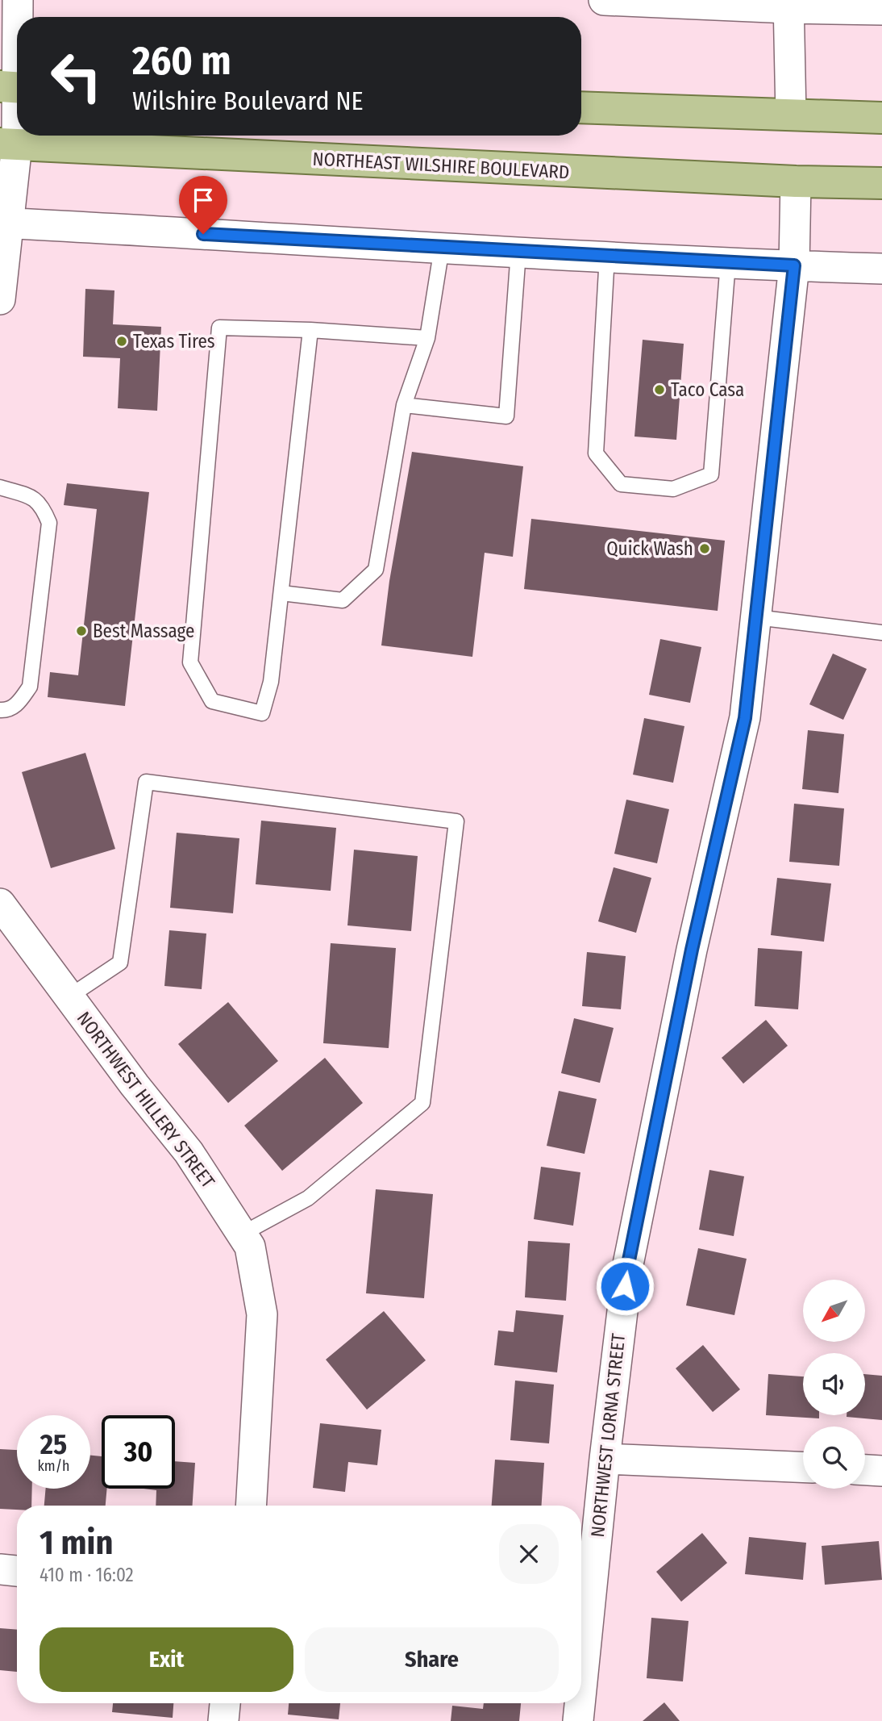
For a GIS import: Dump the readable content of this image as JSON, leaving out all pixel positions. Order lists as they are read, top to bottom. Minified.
{"streets":{"main road":["NORTHEAST WILSHIRE BOULEVARD"],"street":["NORTHWEST HILLERY STREET","NORTHWEST LORNA STREET"]},"crossings":[["NORTHEAST WILSHIRE BOULEVARD","NORTHWEST LORNA STREET"]],"places":["Texas Tires","Taco Casa","Quick Wash","Best Massage"],"north":"bottom left","page":{"turn":["260 m","Wilshire Boulevard NE"],"speed":"25 km/h","limit":"30","heading":["1 min","410 m · 16:02"],"buttons":["Exit","Share"]}}
